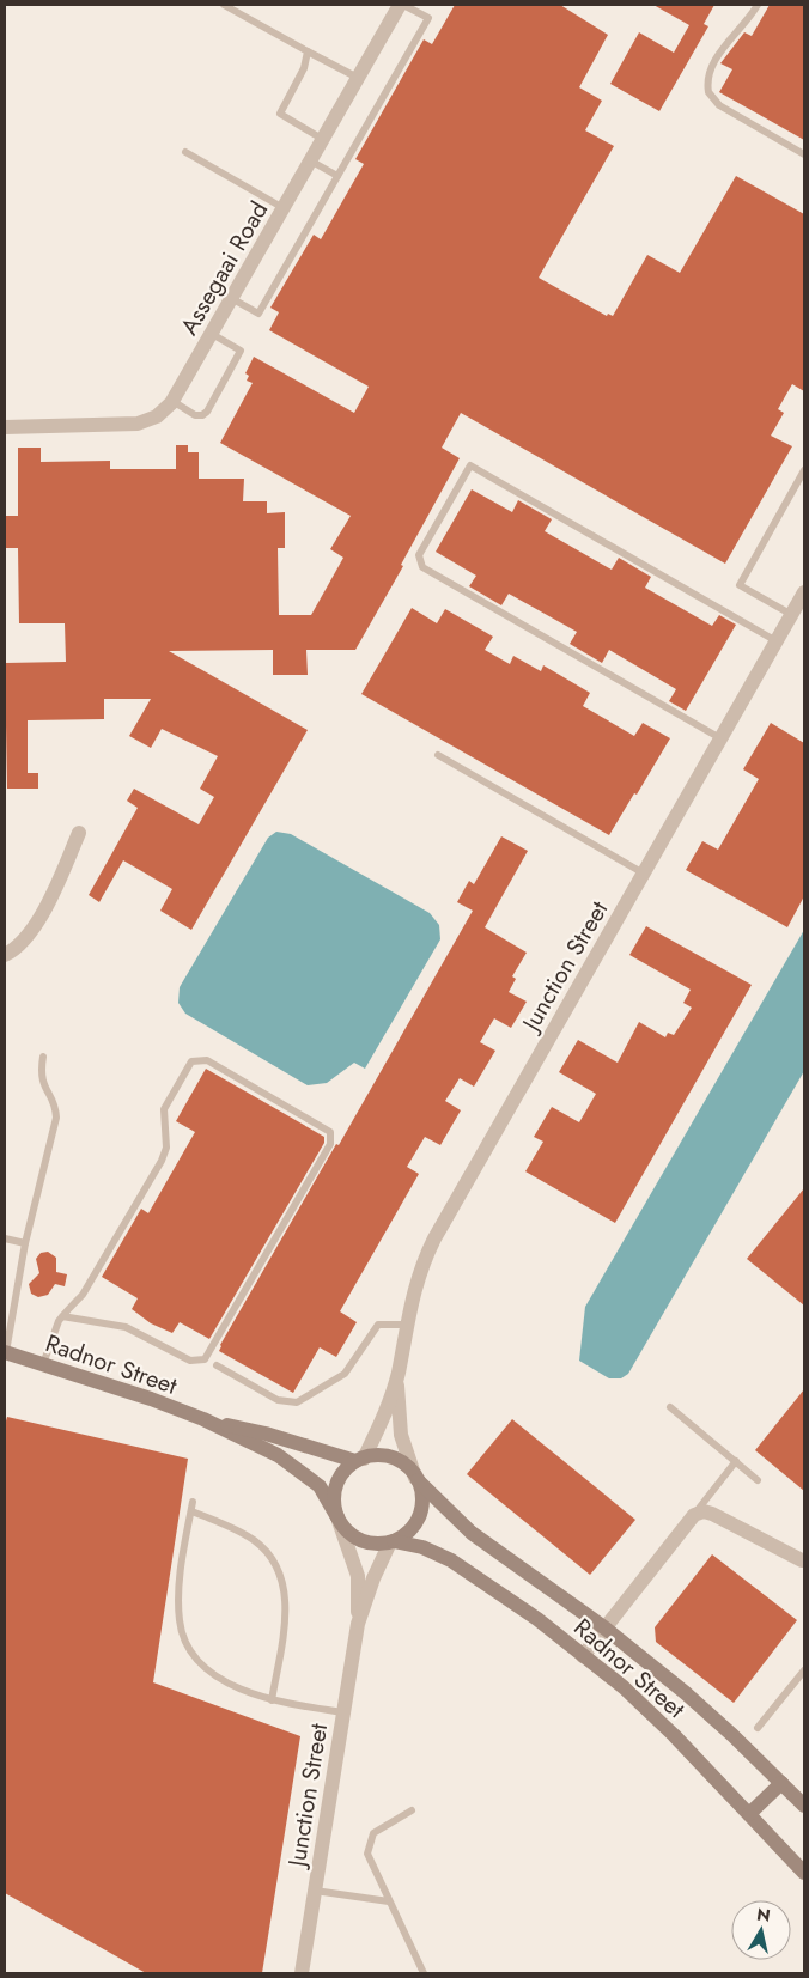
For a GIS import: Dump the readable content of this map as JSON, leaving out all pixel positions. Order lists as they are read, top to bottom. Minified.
{"streets":{"street":["Assegaai Road","Junction Street","Radnor Street"]},"crossings":[["Junction Street","Radnor Street"]],"north":"top"}
